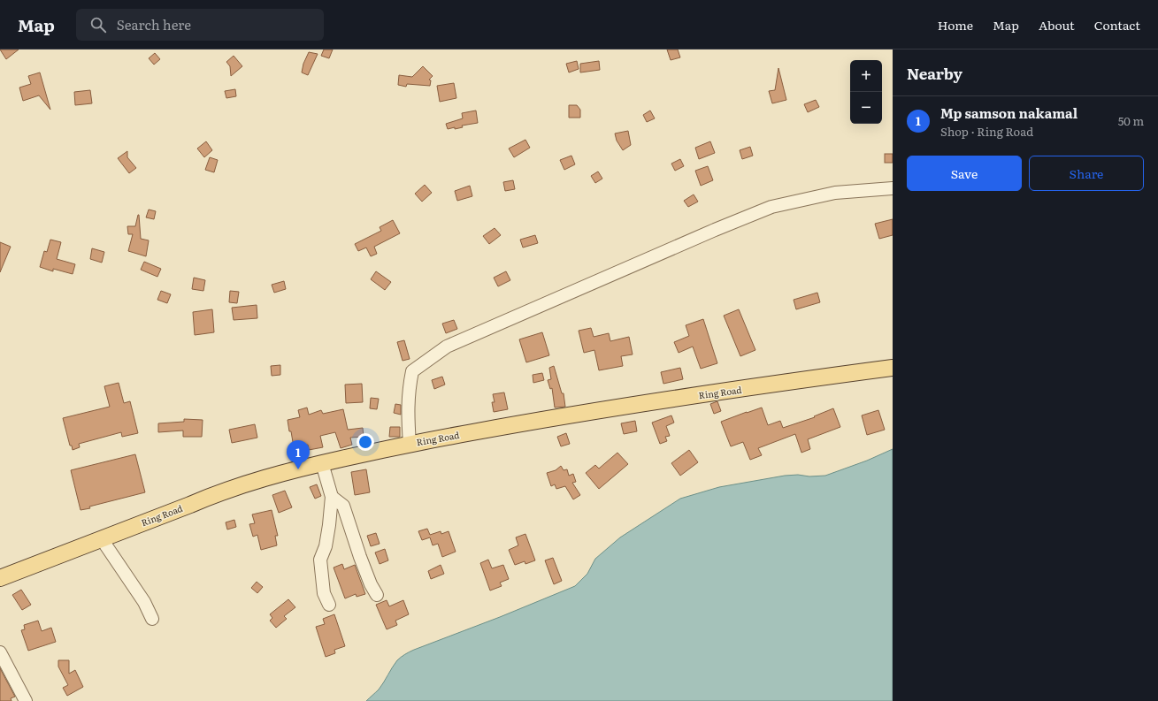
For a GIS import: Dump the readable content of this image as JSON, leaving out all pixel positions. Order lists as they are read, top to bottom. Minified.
{"streets":{"main road":["Ring Road"]},"page":{"header":"Map","search":"Search here","nav":["Home","Map","About","Contact"],"heading":"Nearby","map_buttons":["+","−"],"list":[{"mark":"1","name":"Mp samson nakamal","note":"Shop · Ring Road","value":"50 m"}],"buttons":["Save","Share"],"pins":"1"}}
